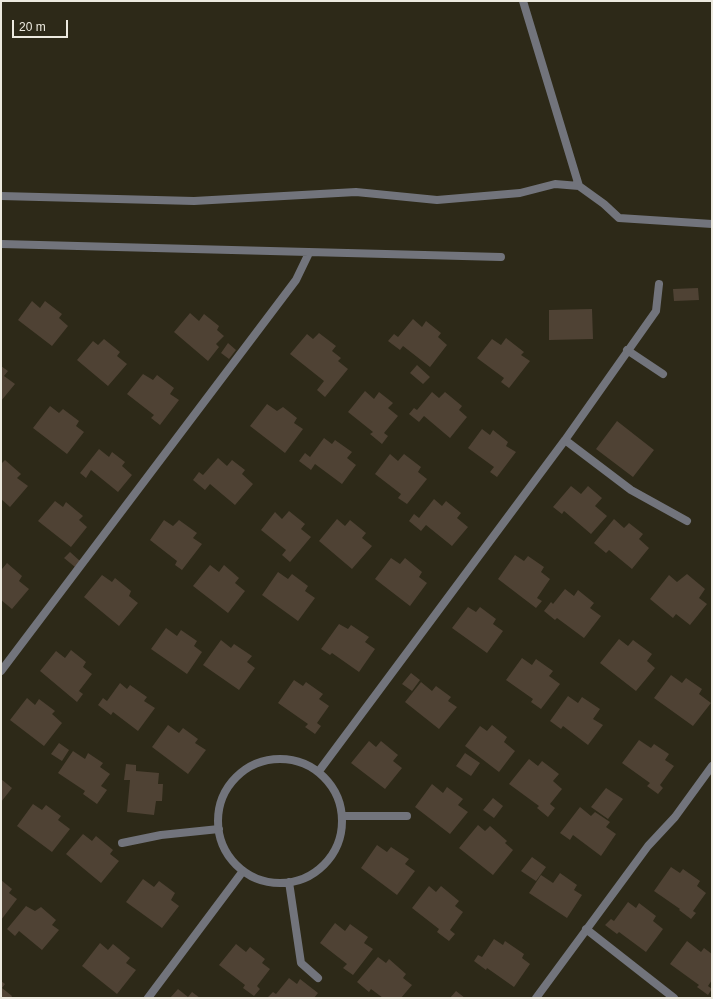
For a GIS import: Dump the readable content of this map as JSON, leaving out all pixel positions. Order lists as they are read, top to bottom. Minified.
{"scale_bar":"20 m"}
